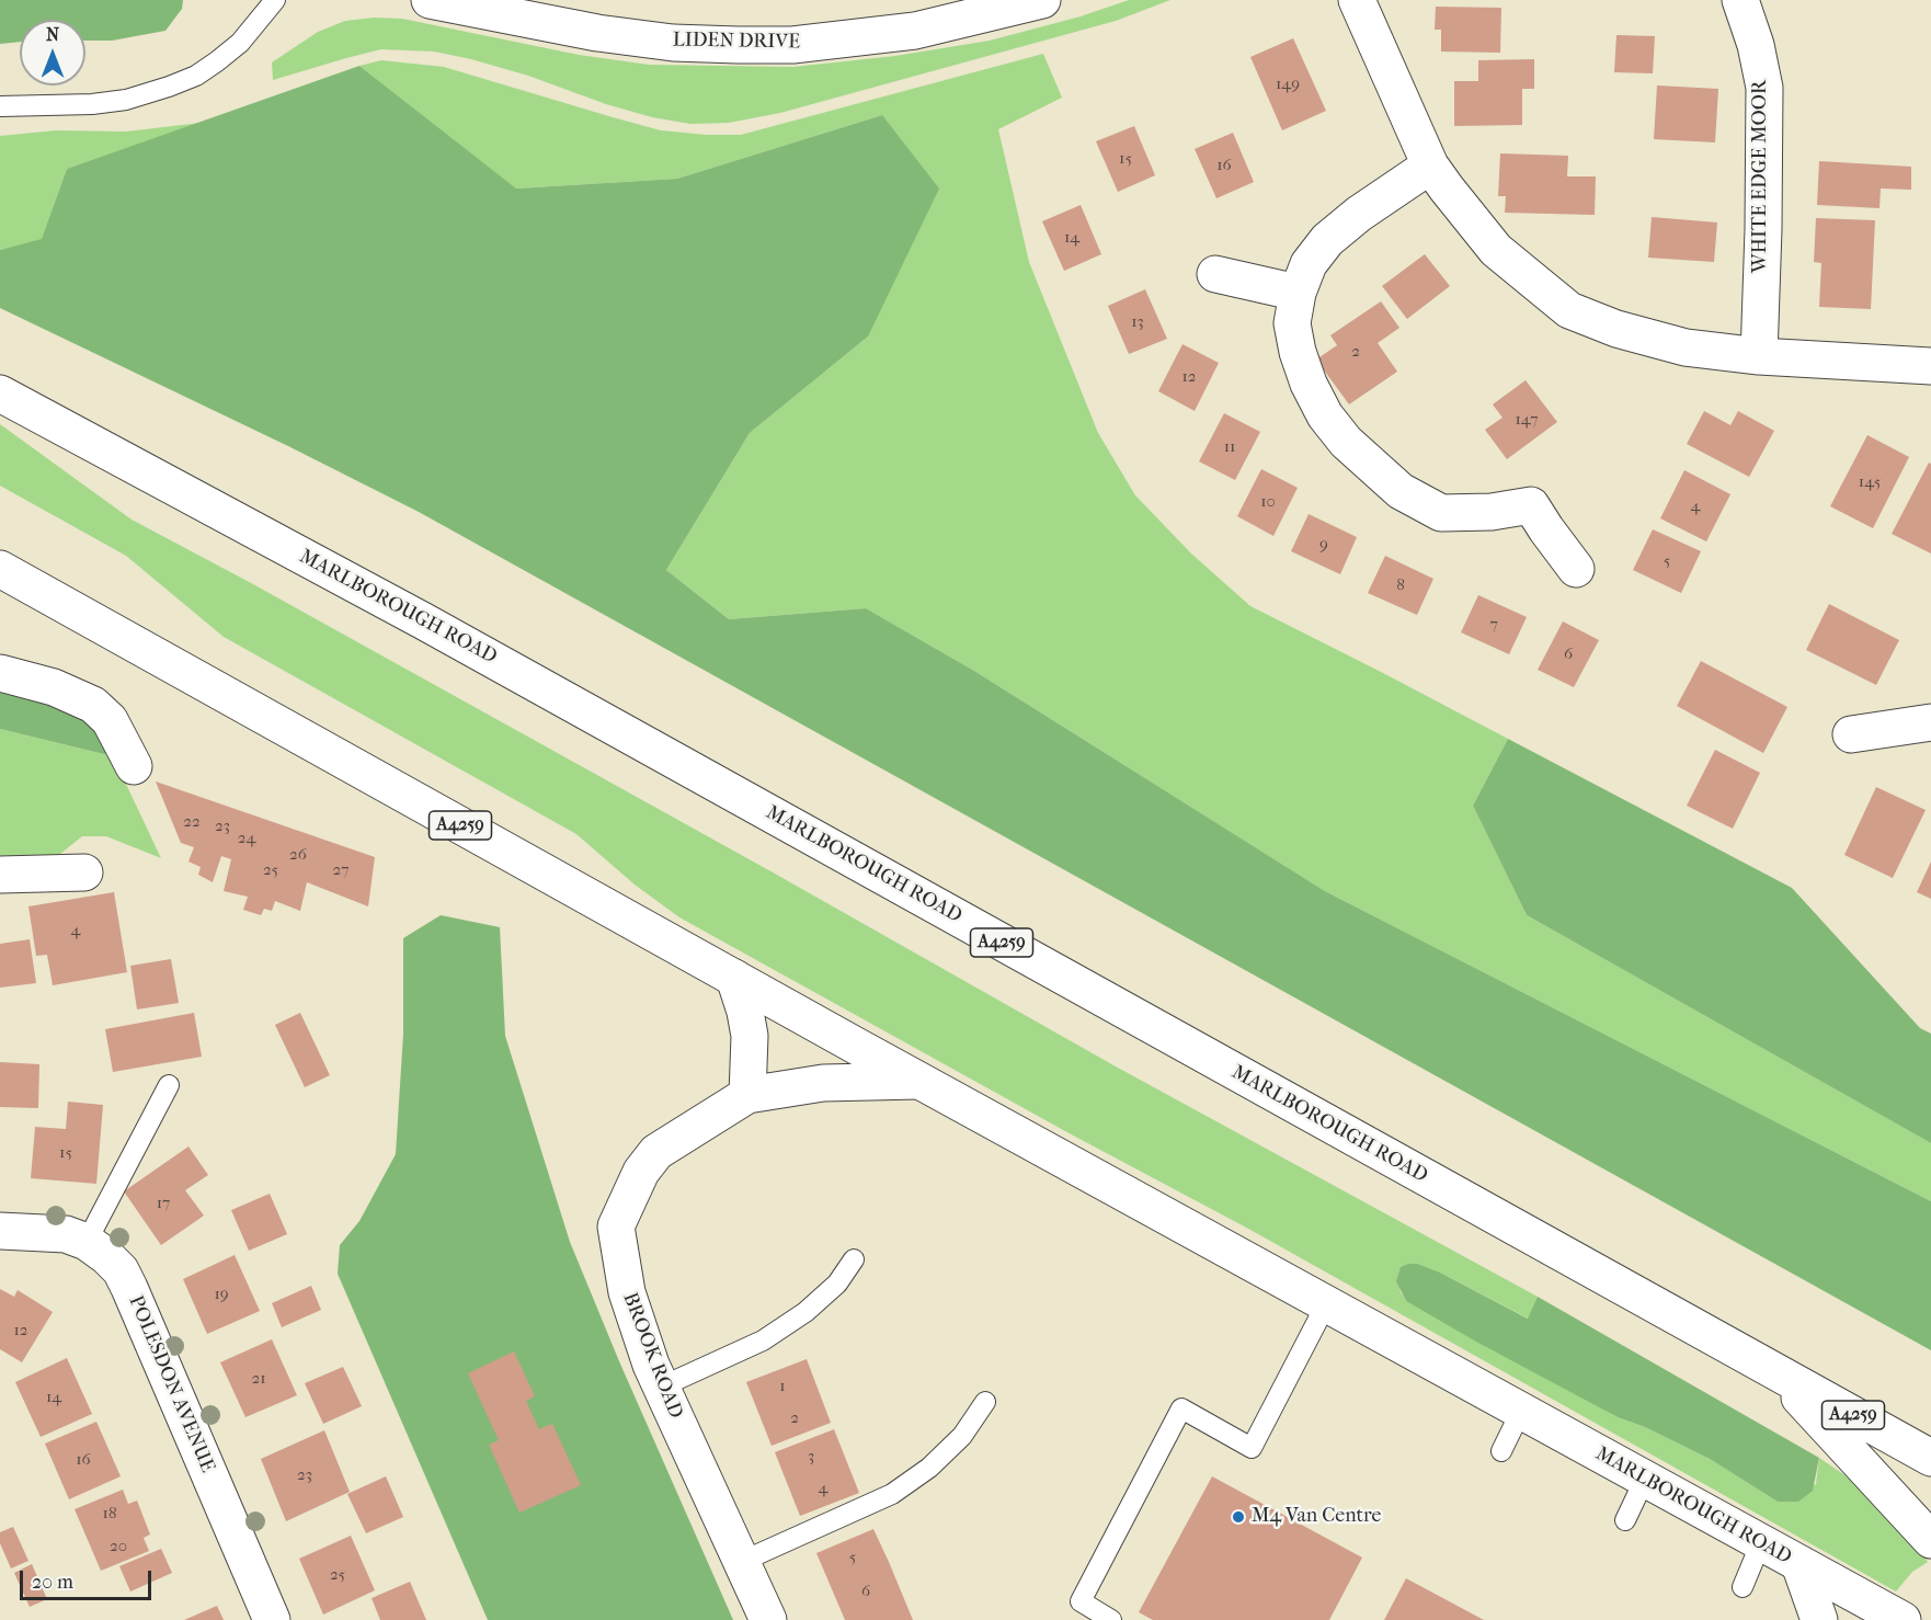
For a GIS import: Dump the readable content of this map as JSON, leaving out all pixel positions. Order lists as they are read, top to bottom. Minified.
{"streets":{"main road":["LIDEN DRIVE","WHITE EDGE MOOR","MARLBOROUGH ROAD","A4259","BROOK ROAD","POLESDON AVENUE"]},"crossings":[["MARLBOROUGH ROAD","BROOK ROAD"]],"places":["M4 Van Centre"],"house_numbers":["149","15","16","14","13","2","12","147","11","145","10","4","9","5","8","7","6","22","23","24","26","25","27","4","15","17","19","12","21","1","14","2","3","16","23","4","18","20","5","25","6"],"scale_bar":"20 m","north":"top"}
